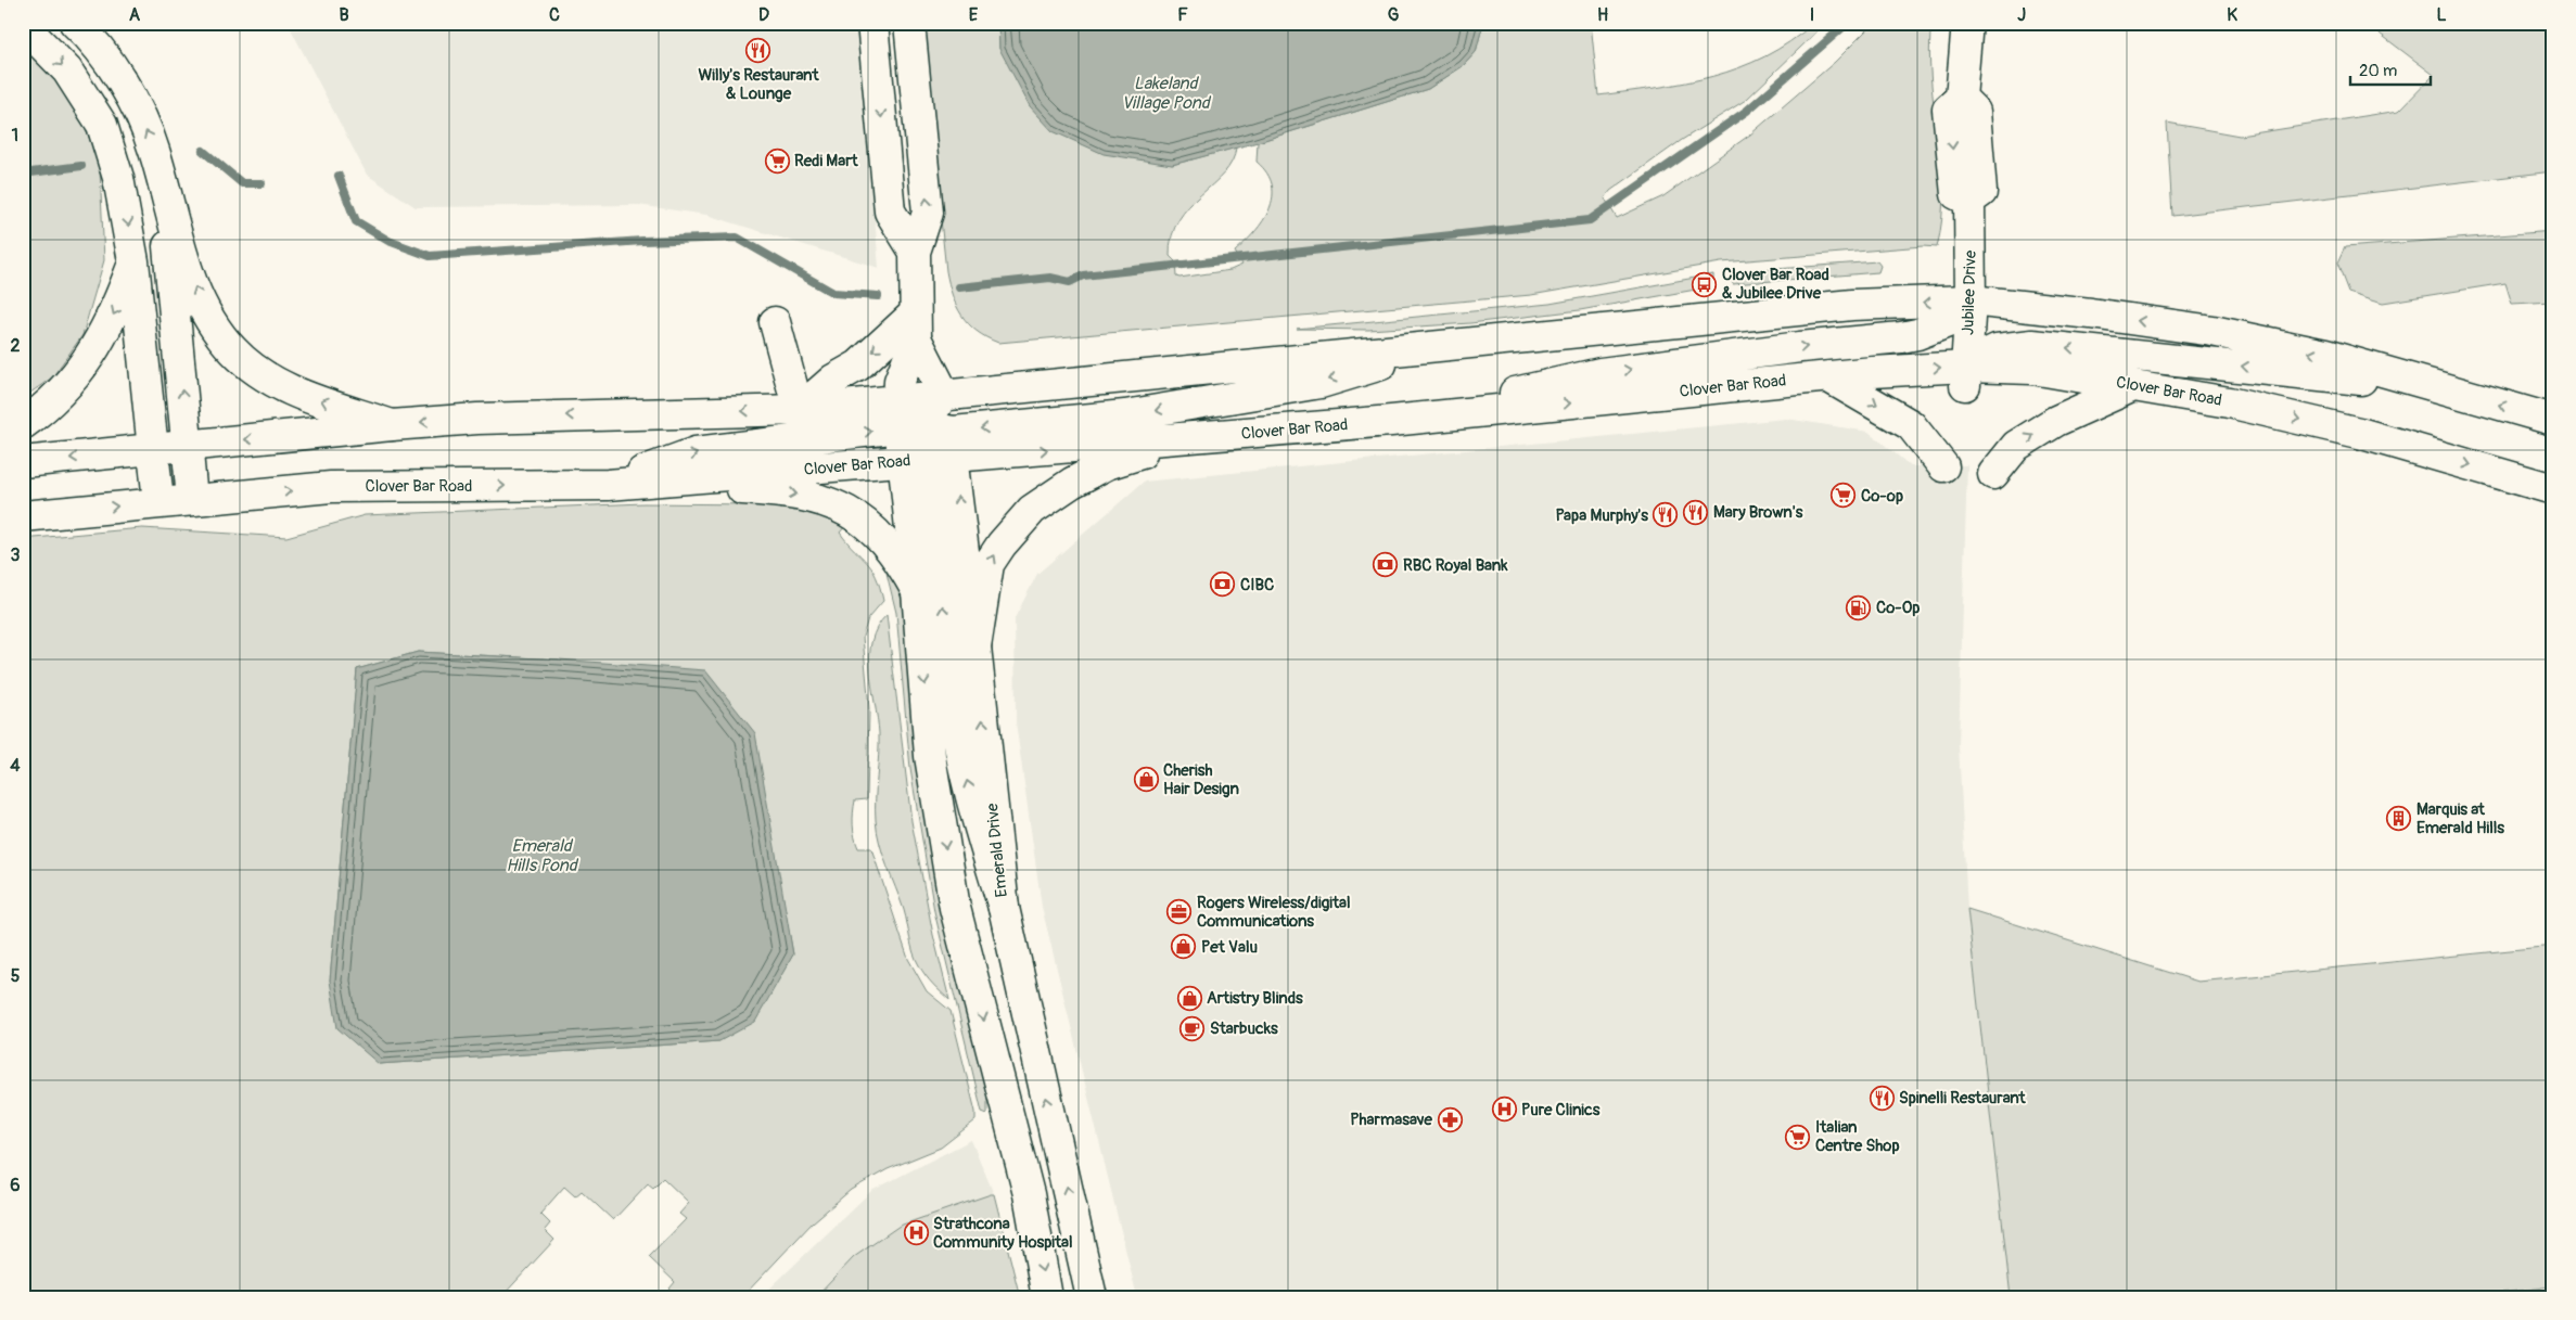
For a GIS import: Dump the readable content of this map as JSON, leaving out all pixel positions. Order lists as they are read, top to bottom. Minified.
{"streets":{"main road":["Jubilee Drive","Clover Bar Road","Emerald Drive"]},"crossings":[["Jubilee Drive","Clover Bar Road"],["Clover Bar Road","Emerald Drive"]],"water":["Lakeland Village Pond","Emerald Hills Pond"],"places":{"restaurant":["Willy's Restaurant & Lounge","Mary Brown's","Papa Murphy's","Spinelli Restaurant"],"supermarket":["Redi Mart","Co-op","Italian Centre Shop"],"bus stop":["Clover Bar Road & Jubilee Drive"],"bank":["RBC Royal Bank","CIBC"],"fuel station":["Co-Op"],"shop":["Cherish Hair Design","Pet Valu","Artistry Blinds"],"building":["Marquis at Emerald Hills"],"office":["Rogers Wireless/digital Communications"],"cafe":["Starbucks"],"hospital":["Pure Clinics","Strathcona Community Hospital"],"pharmacy":["Pharmasave"]},"scale_bar":"20 m","grid":{"columns":["A","B","C","D","E","F","G","H","I","J","K","L"],"rows":["1","2","3","4","5","6"]}}
